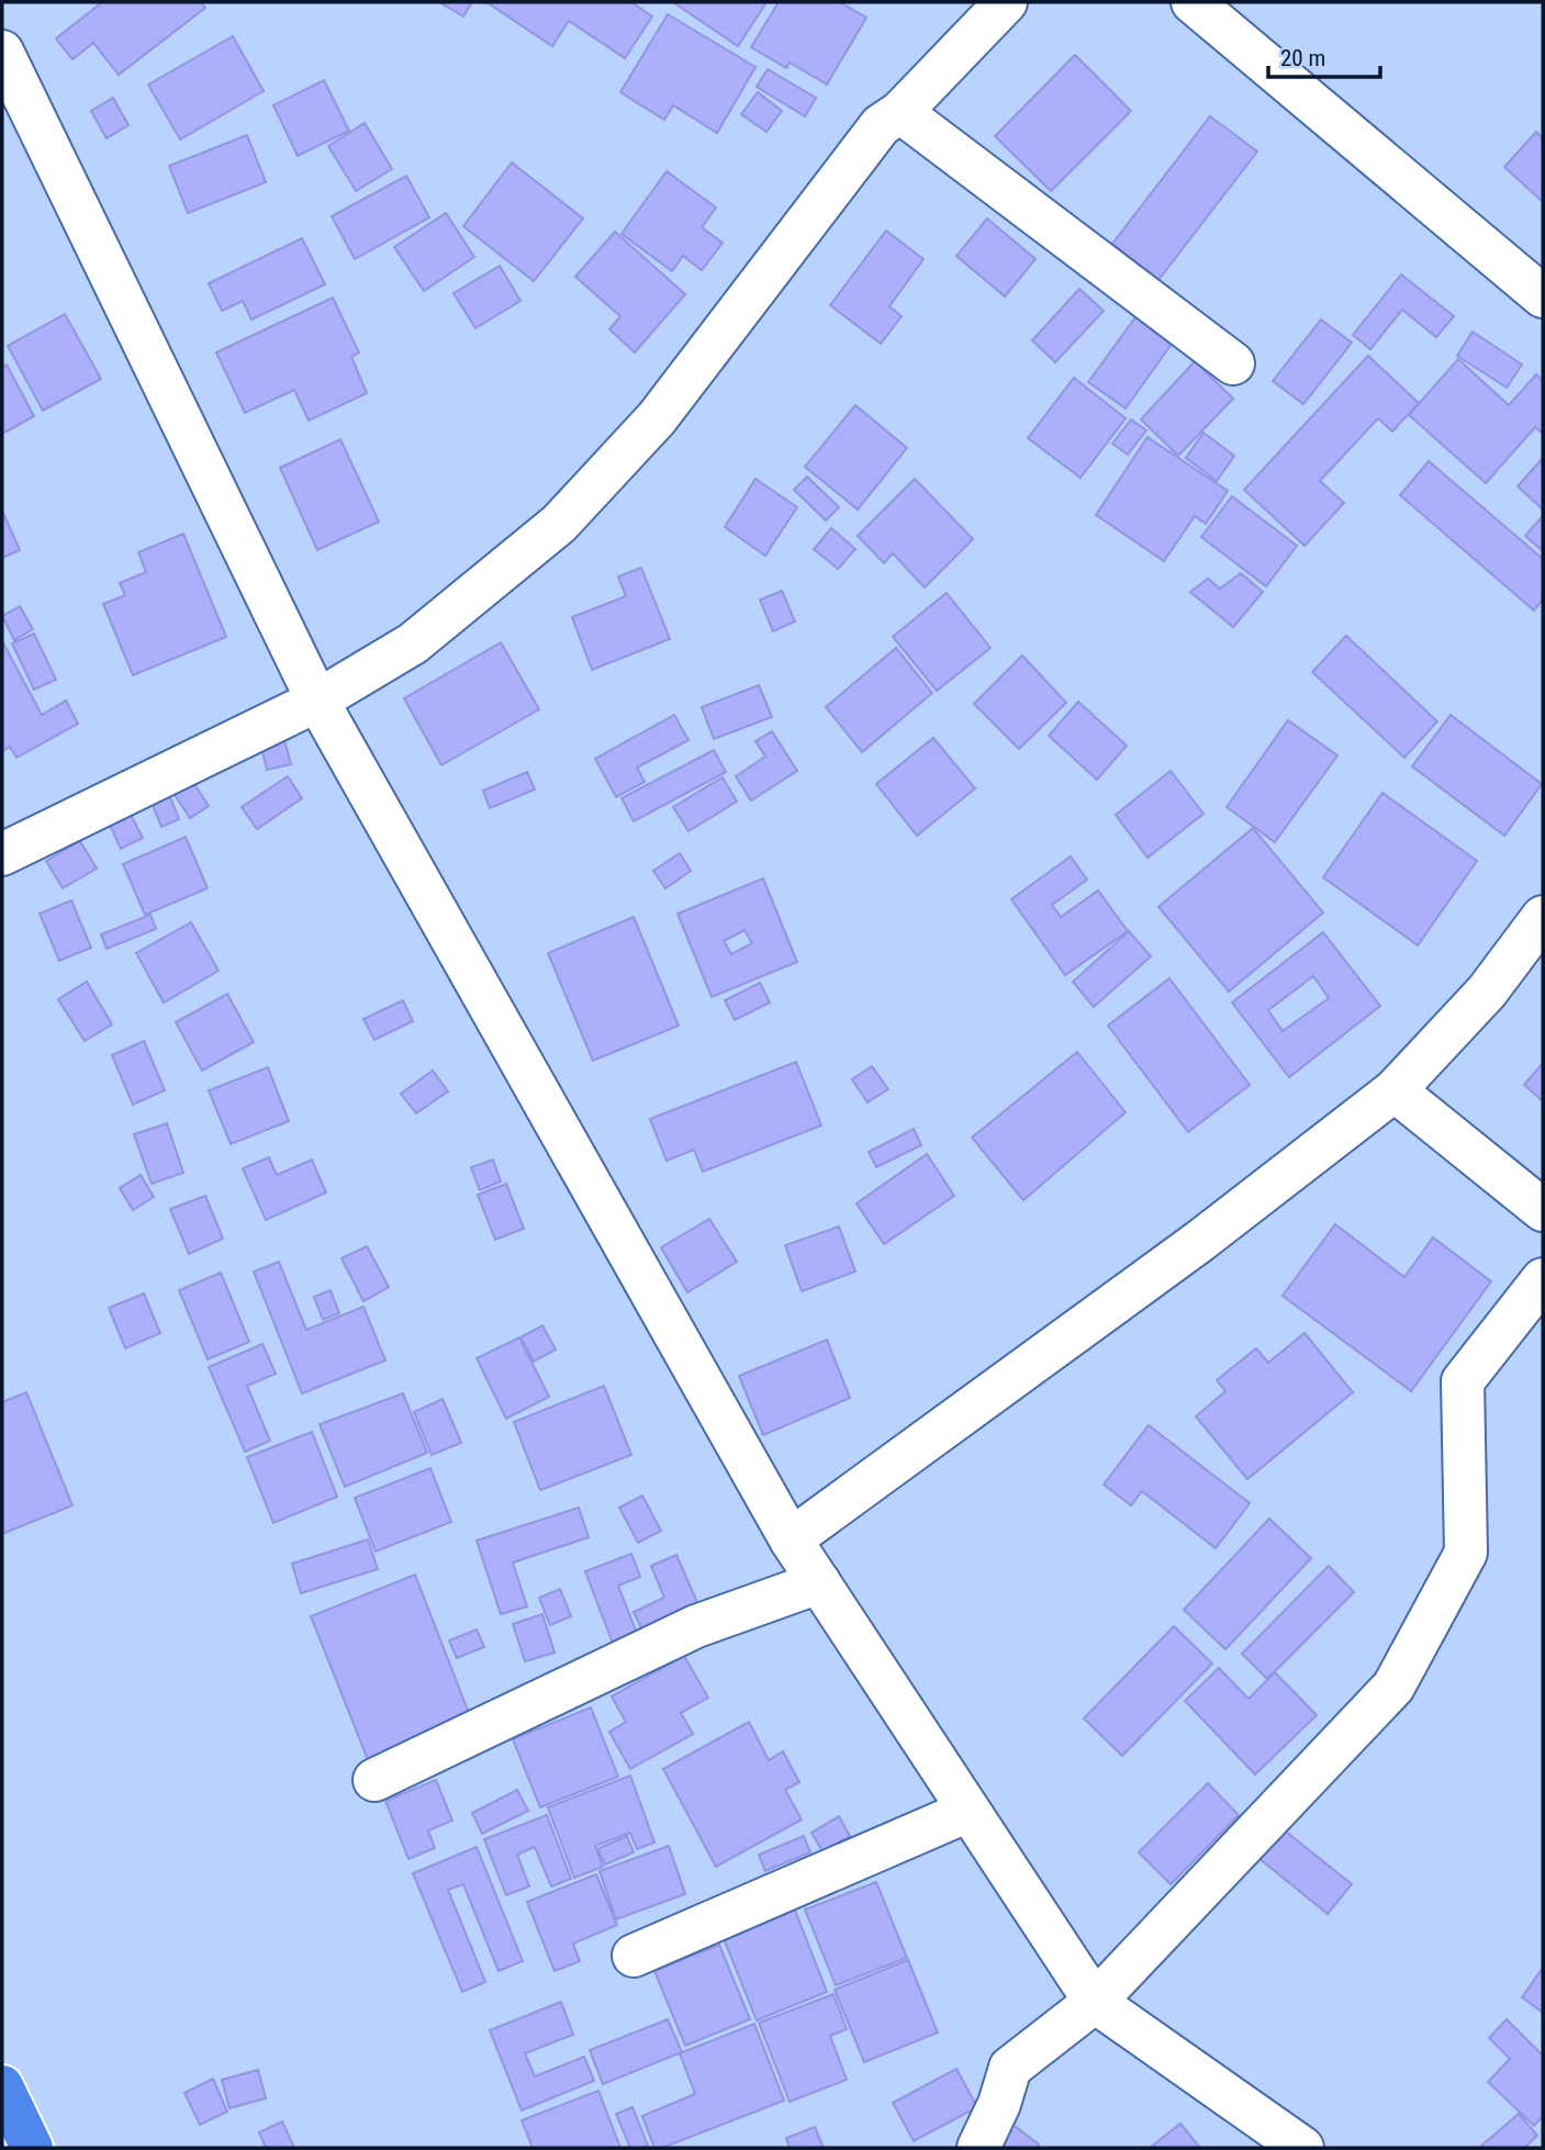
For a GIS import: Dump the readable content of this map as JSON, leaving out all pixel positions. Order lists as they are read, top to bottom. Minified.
{"scale_bar":"20 m"}
